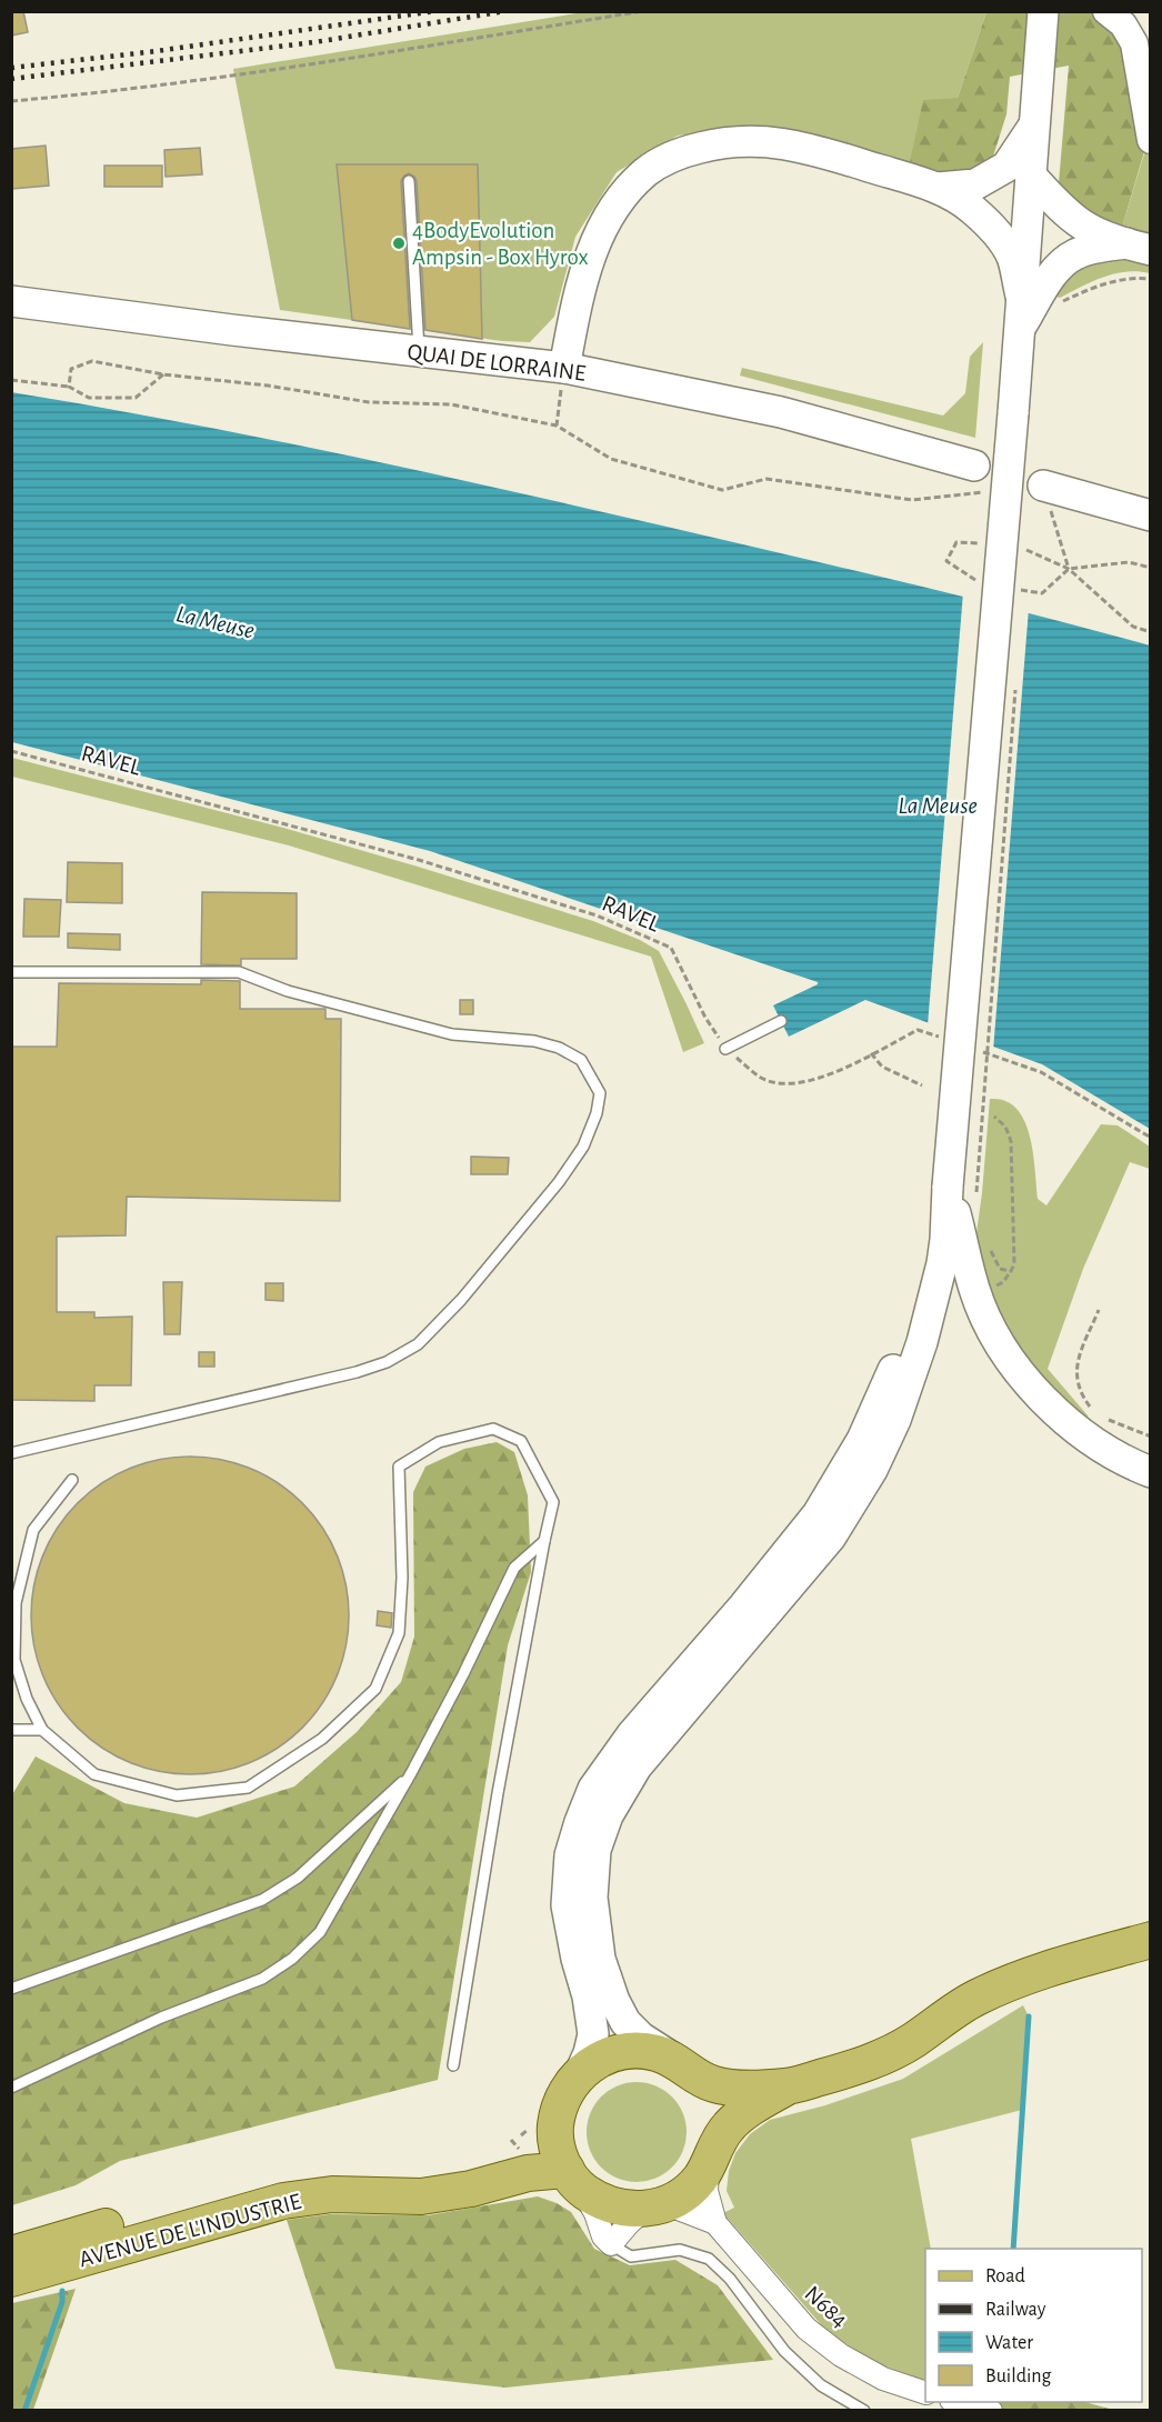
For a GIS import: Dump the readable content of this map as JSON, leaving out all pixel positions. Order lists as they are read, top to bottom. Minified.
{"streets":{"main road":["QUAI DE LORRAINE","AVENUE DE L'INDUSTRIE"],"street":["N684"],"path":["RAVEL"]},"crossings":[["AVENUE DE L'INDUSTRIE","N684"]],"water":["La Meuse"],"places":["4BodyEvolution Ampsin - Box Hyrox"],"legend":["Road","Railway","Water","Building"]}
